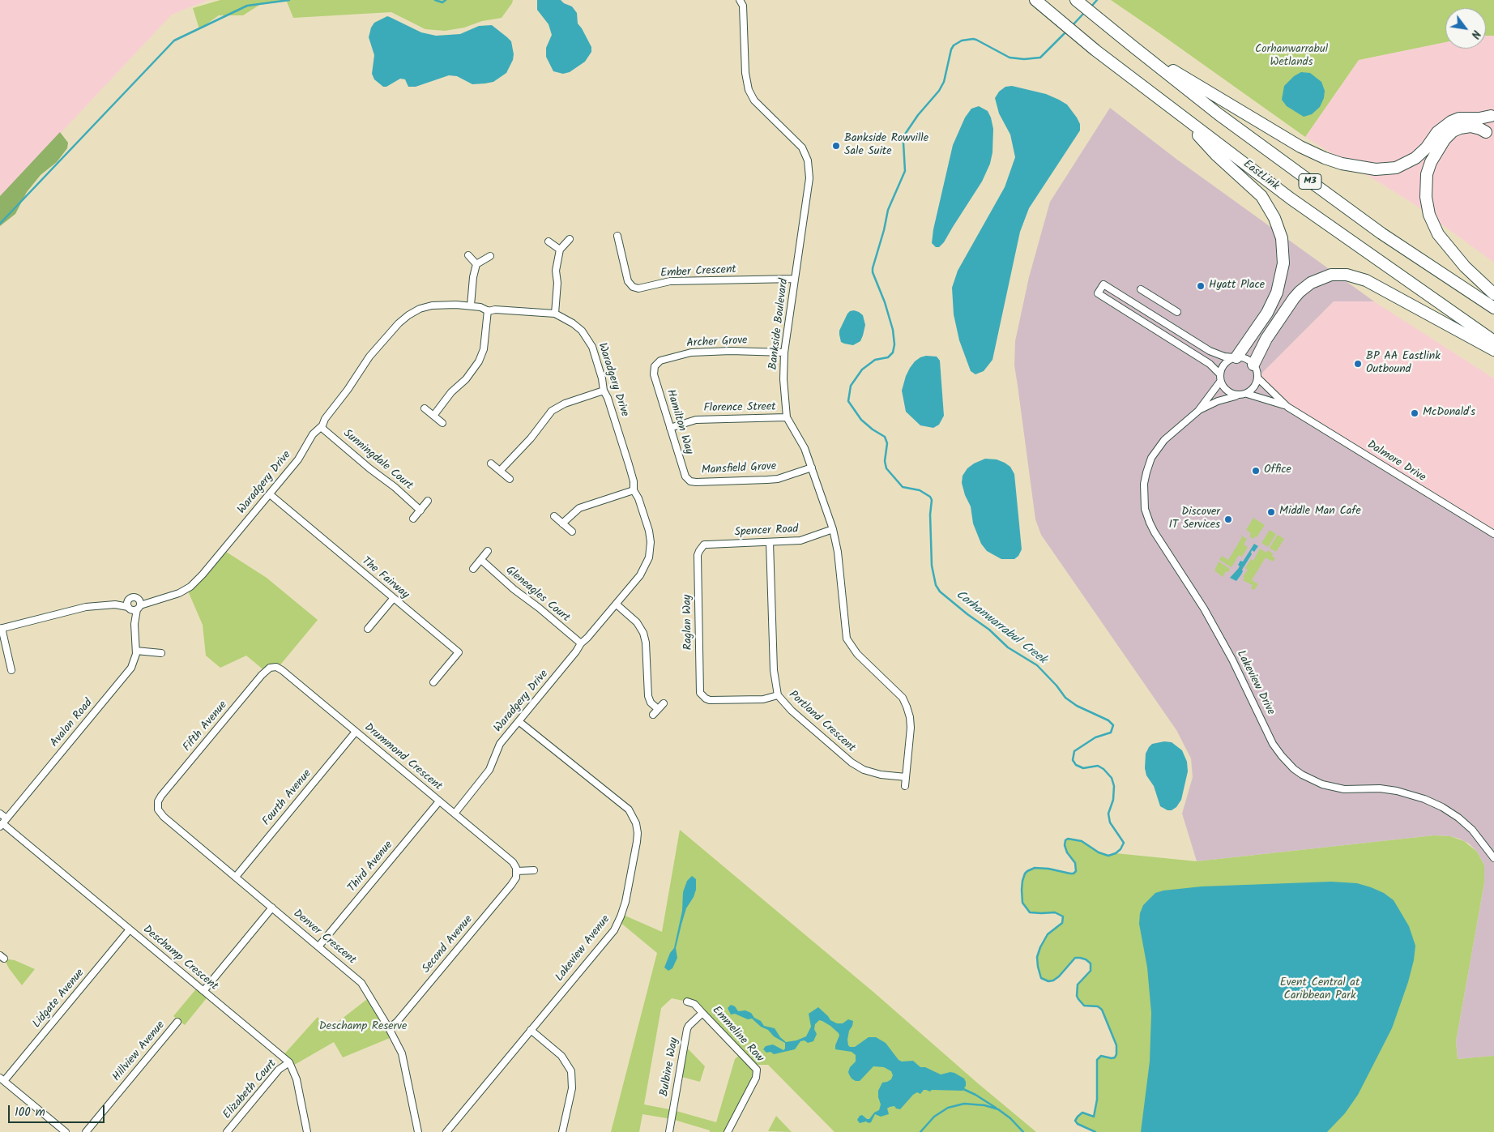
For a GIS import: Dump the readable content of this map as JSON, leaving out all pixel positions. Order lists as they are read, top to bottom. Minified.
{"streets":{"highway":["EastLink","M3"],"street":["Ember Crescent","Bankside Boulevard","Archer Grove","Waradgery Drive","Florence Street","Hamilton Way","Sunningdale Court","Dalmore Drive","Mansfield Grove","Spencer Road","The Fairway","Gleneagles Court","Raglan Way","Lakeview Drive","Portland Crescent","Avalon Road","Fifth Avenue","Drummond Crescent","Fourth Avenue","Third Avenue","Denver Crescent","Second Avenue","Lakeview Avenue","Deschamp Crescent","Lidgate Avenue","Emmeline Row","Hillview Avenue","Bulbine Way","Elizabeth Court"]},"crossings":[["Ember Crescent","Bankside Boulevard"],["Bankside Boulevard","Archer Grove"],["Bankside Boulevard","Florence Street"],["Bankside Boulevard","Mansfield Grove"],["Bankside Boulevard","Spencer Road"],["Bankside Boulevard","Portland Crescent"],["Archer Grove","Hamilton Way"],["Waradgery Drive","Sunningdale Court"],["Waradgery Drive","The Fairway"],["Waradgery Drive","Gleneagles Court"],["Waradgery Drive","Avalon Road"],["Waradgery Drive","Drummond Crescent"],["Waradgery Drive","Lakeview Avenue"],["Florence Street","Hamilton Way"],["Hamilton Way","Mansfield Grove"],["Dalmore Drive","Lakeview Drive"],["Spencer Road","Raglan Way"],["Spencer Road","Portland Crescent"],["Raglan Way","Portland Crescent"],["Avalon Road","Deschamp Crescent"],["Fifth Avenue","Drummond Crescent"],["Fifth Avenue","Denver Crescent"],["Drummond Crescent","Fourth Avenue"],["Drummond Crescent","Third Avenue"],["Drummond Crescent","Second Avenue"],["Fourth Avenue","Denver Crescent"],["Third Avenue","Denver Crescent"],["Denver Crescent","Second Avenue"],["Deschamp Crescent","Lidgate Avenue"],["Deschamp Crescent","Elizabeth Court"],["Emmeline Row","Bulbine Way"]],"water":["Corhanwarrabul Creek"],"parks":["Corhanwarrabul Wetlands","Event Central at Caribbean Park","Deschamp Reserve"],"places":["Bankside Rowville Sale Suite","Hyatt Place","BP AA Eastlink Outbound","McDonald's","Office","Middle Man Cafe","Discover IT Services"],"scale_bar":"100 m","north":"bottom right"}
